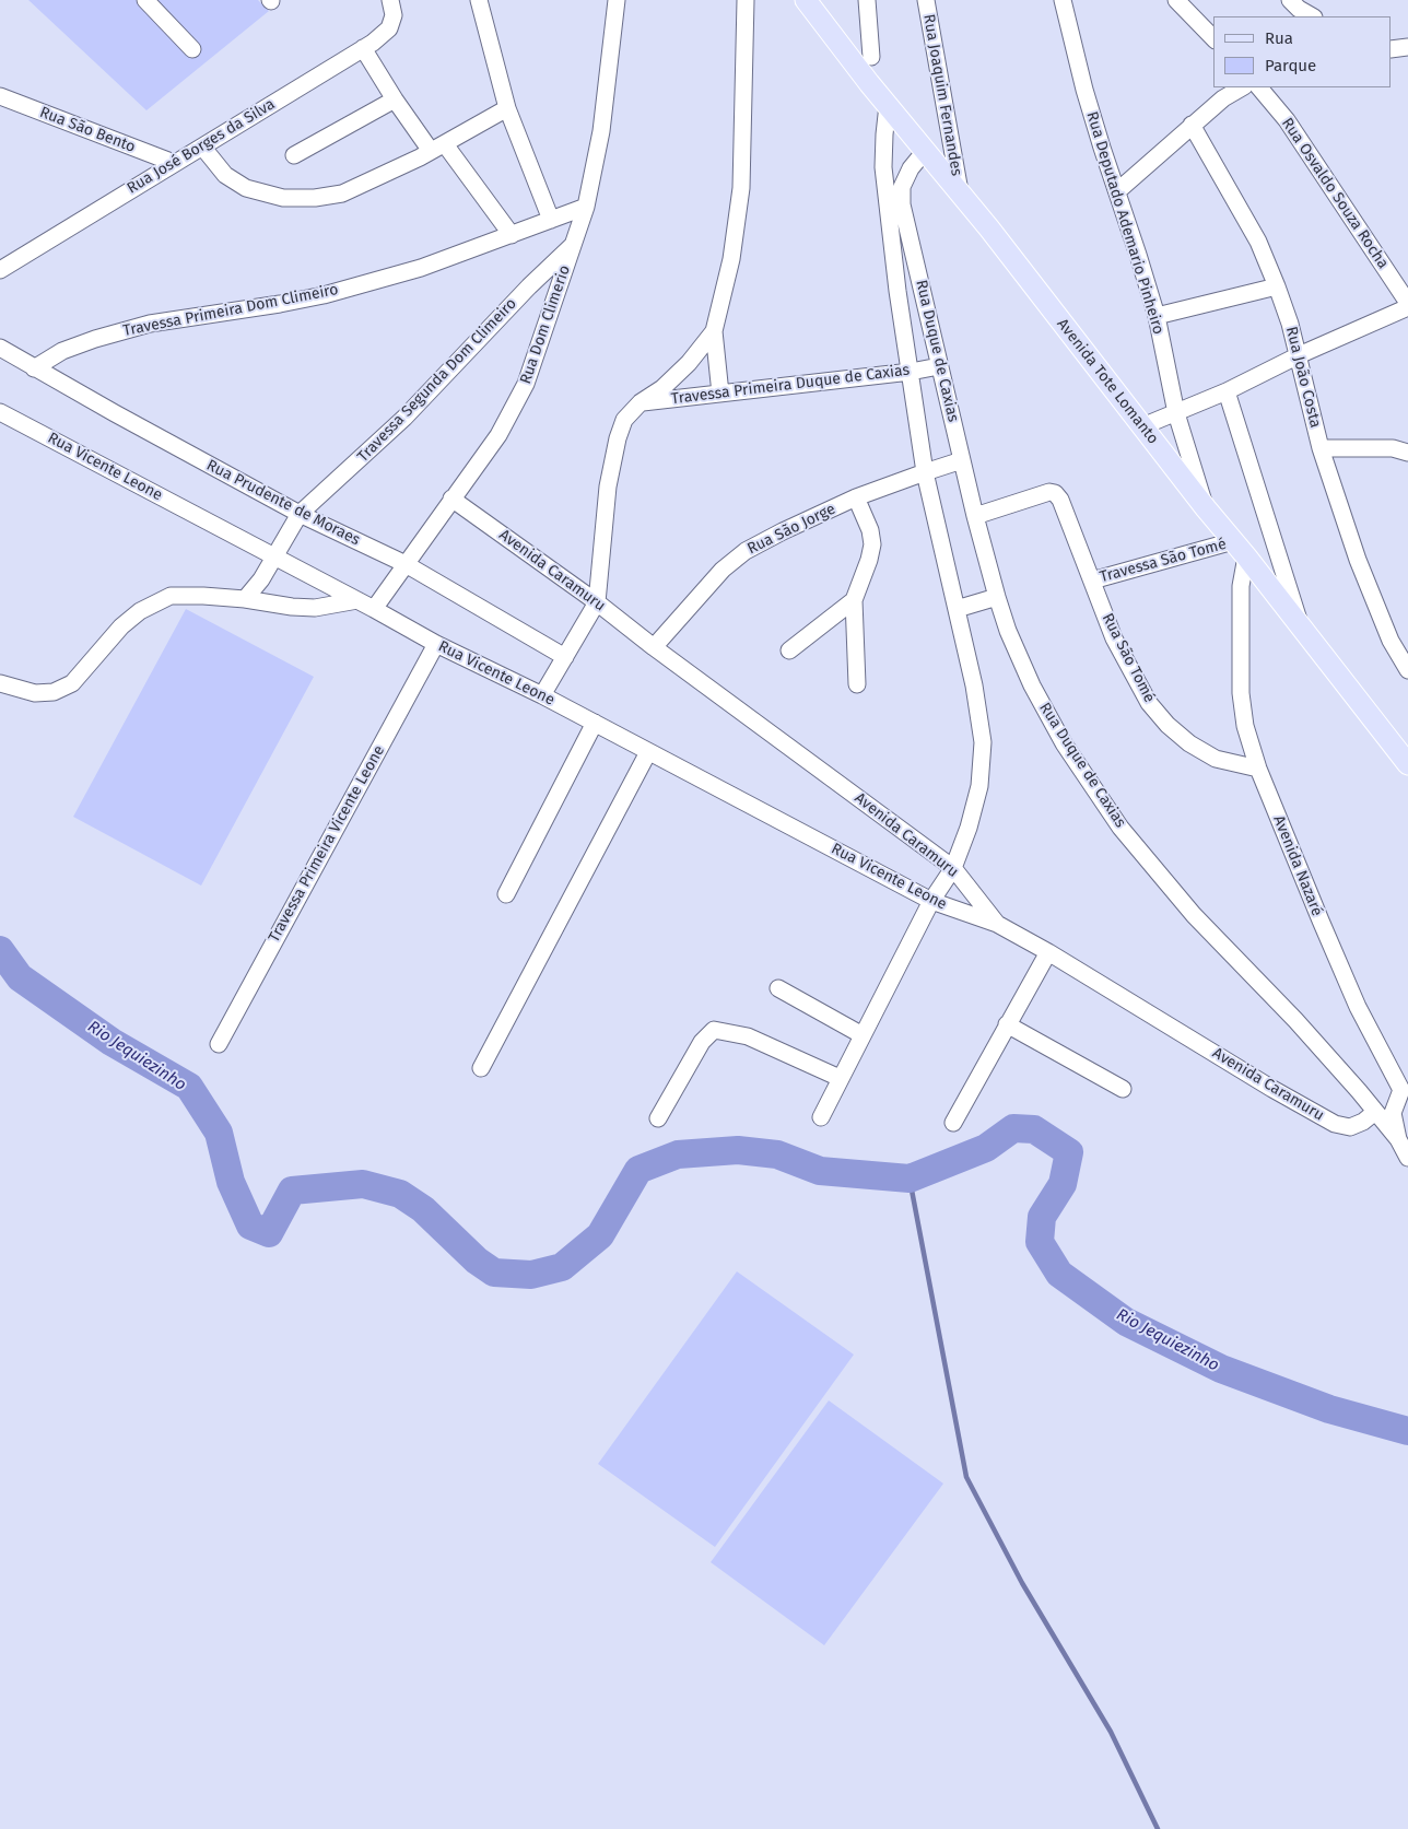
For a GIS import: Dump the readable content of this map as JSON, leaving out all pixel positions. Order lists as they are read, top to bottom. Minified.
{"streets":{"main road":["Avenida Tote Lomanto"],"street":["Rua Joaquim Fernandes","Rua São Bento","Rua José Borges da Silva","Rua Osvaldo Souza Rocha","Rua Deputado Ademario Pinheiro","Travessa Primeira Dom Climeiro","Rua Dom Climerio","Rua Duque de Caxias","Rua João Costa","Travessa Segunda Dom Climeiro","Travessa Primeira Duque de Caxias","Rua Vicente Leone","Rua Prudente de Moraes","Rua São Jorge","Travessa São Tomé","Avenida Caramuru","Rua São Tomé","Travessa Primeira Vicente Leone","Avenida Nazaré"]},"crossings":[["Rua Joaquim Fernandes","Avenida Tote Lomanto"],["Rua São Bento","Rua José Borges da Silva"],["Rua Deputado Ademario Pinheiro","Avenida Tote Lomanto"],["Travessa Primeira Dom Climeiro","Rua Dom Climerio"],["Travessa Primeira Dom Climeiro","Rua Prudente de Moraes"],["Rua Dom Climerio","Travessa Segunda Dom Climeiro"],["Rua Dom Climerio","Rua Vicente Leone"],["Rua Dom Climerio","Rua Prudente de Moraes"],["Rua Dom Climerio","Avenida Caramuru"],["Rua Duque de Caxias","Avenida Tote Lomanto"],["Rua Duque de Caxias","Travessa Primeira Duque de Caxias"],["Rua Duque de Caxias","Rua Vicente Leone"],["Rua Duque de Caxias","Rua São Jorge"],["Rua Duque de Caxias","Avenida Caramuru"],["Rua Duque de Caxias","Rua São Tomé"],["Rua Duque de Caxias","Avenida Nazaré"],["Travessa Segunda Dom Climeiro","Rua Vicente Leone"],["Travessa Segunda Dom Climeiro","Rua Prudente de Moraes"],["Avenida Tote Lomanto","Travessa São Tomé"],["Avenida Tote Lomanto","Avenida Nazaré"],["Rua Vicente Leone","Avenida Caramuru"],["Rua Vicente Leone","Travessa Primeira Vicente Leone"],["Rua São Jorge","Avenida Caramuru"],["Travessa São Tomé","Rua São Tomé"],["Travessa São Tomé","Avenida Nazaré"],["Rua São Tomé","Avenida Nazaré"]],"water":["Rio Jequiezinho"],"legend":["Rua","Parque"]}
